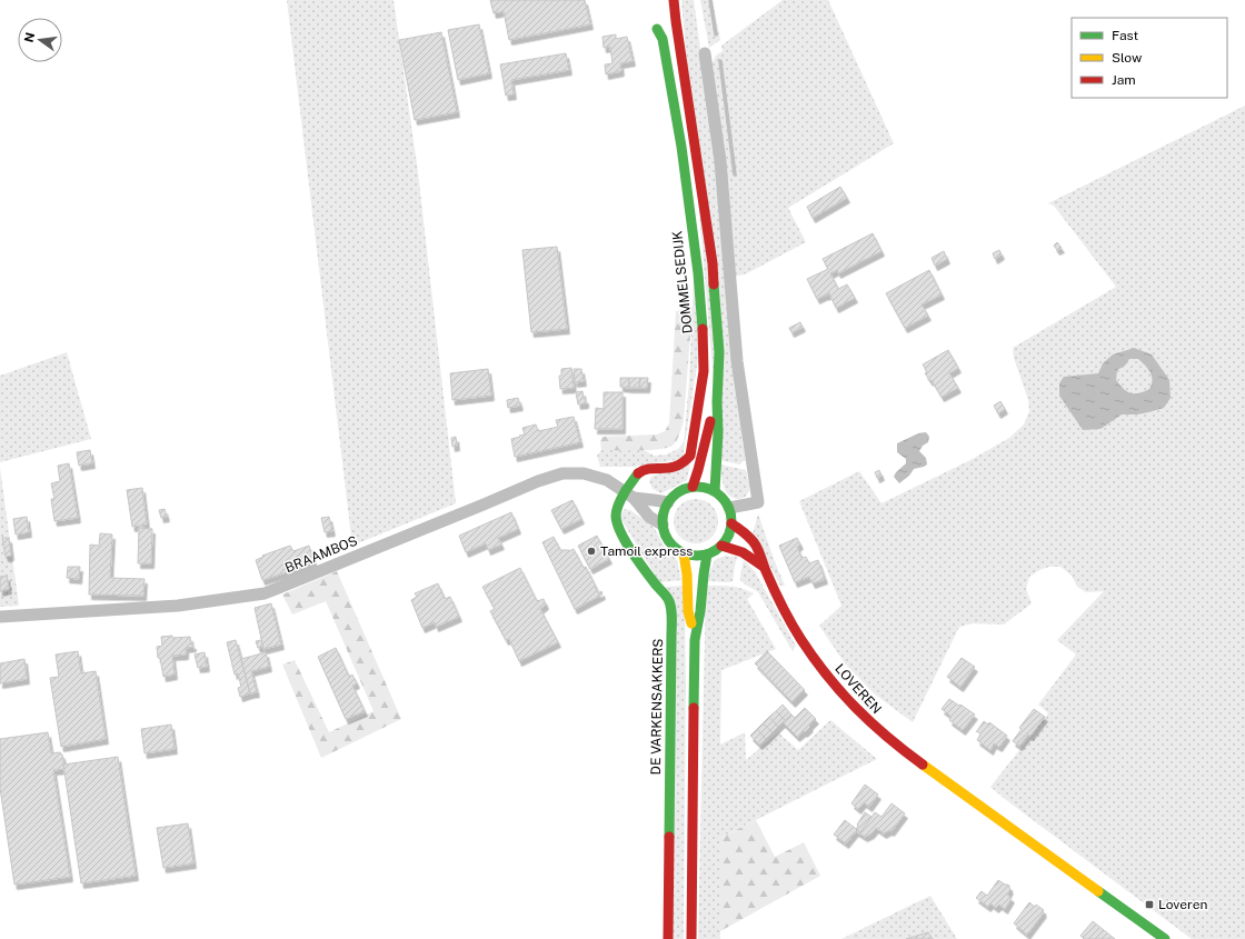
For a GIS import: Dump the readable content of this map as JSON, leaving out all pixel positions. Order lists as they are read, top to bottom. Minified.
{"streets":{"street":["DOMMELSEDIJK","BRAAMBOS","LOVEREN","DE VARKENSAKKERS"]},"crossings":[["DOMMELSEDIJK","BRAAMBOS"],["DOMMELSEDIJK","DE VARKENSAKKERS"],["BRAAMBOS","LOVEREN"],["BRAAMBOS","DE VARKENSAKKERS"]],"places":{"other":["Tamoil express"],"transit":["Loveren"]},"legend":["Fast","Slow","Jam"],"north":"left"}
